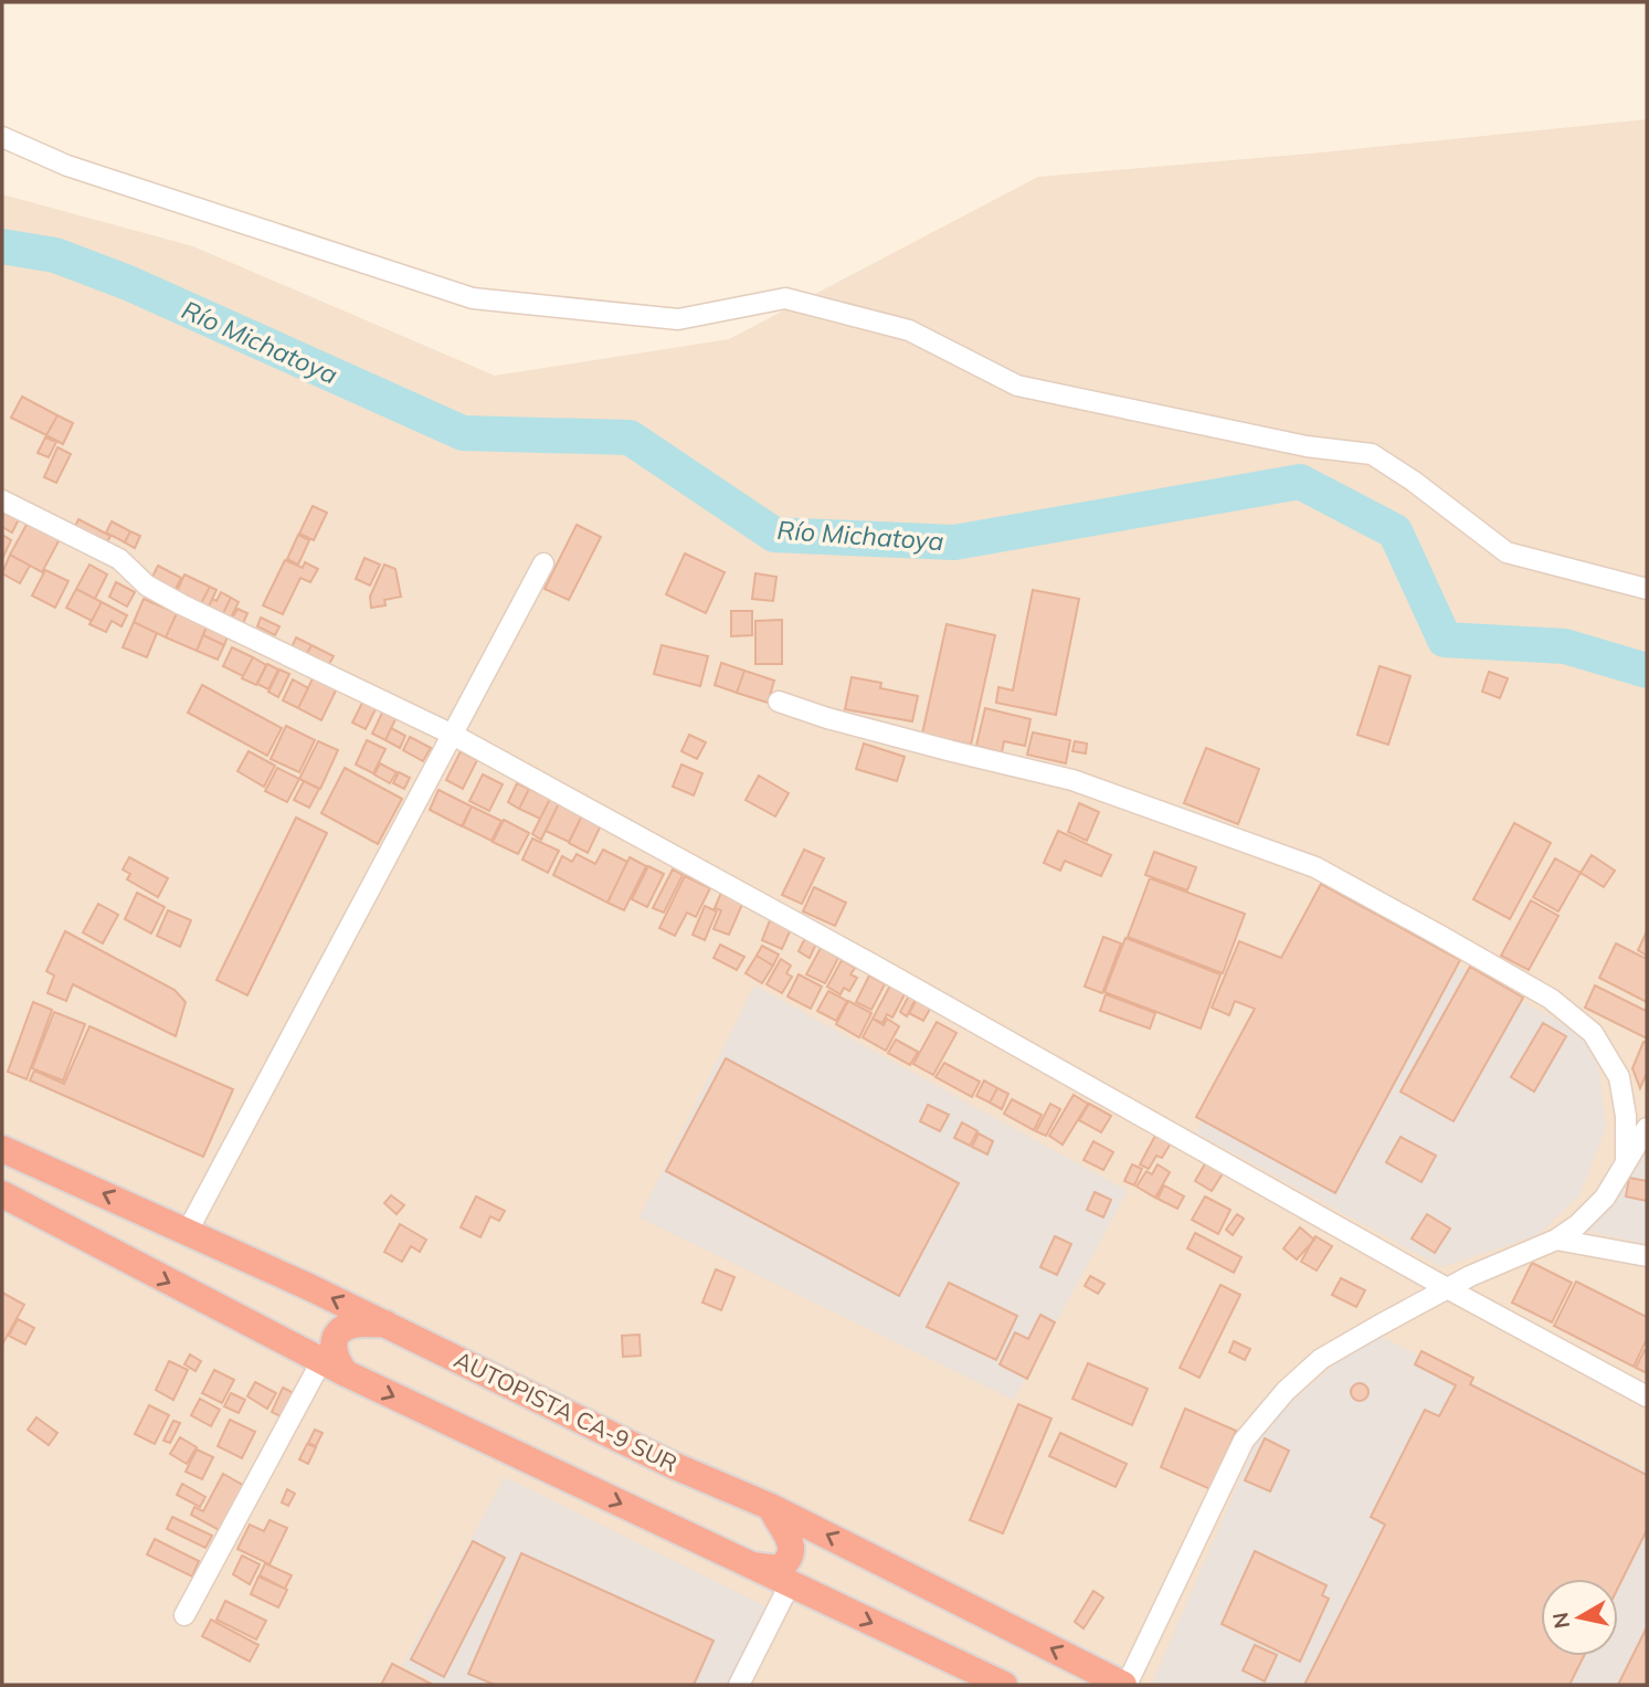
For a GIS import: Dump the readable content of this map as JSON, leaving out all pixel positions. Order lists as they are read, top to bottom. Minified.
{"streets":{"highway":["AUTOPISTA CA-9 SUR"]},"water":["Río Michatoya"],"north":"left"}
